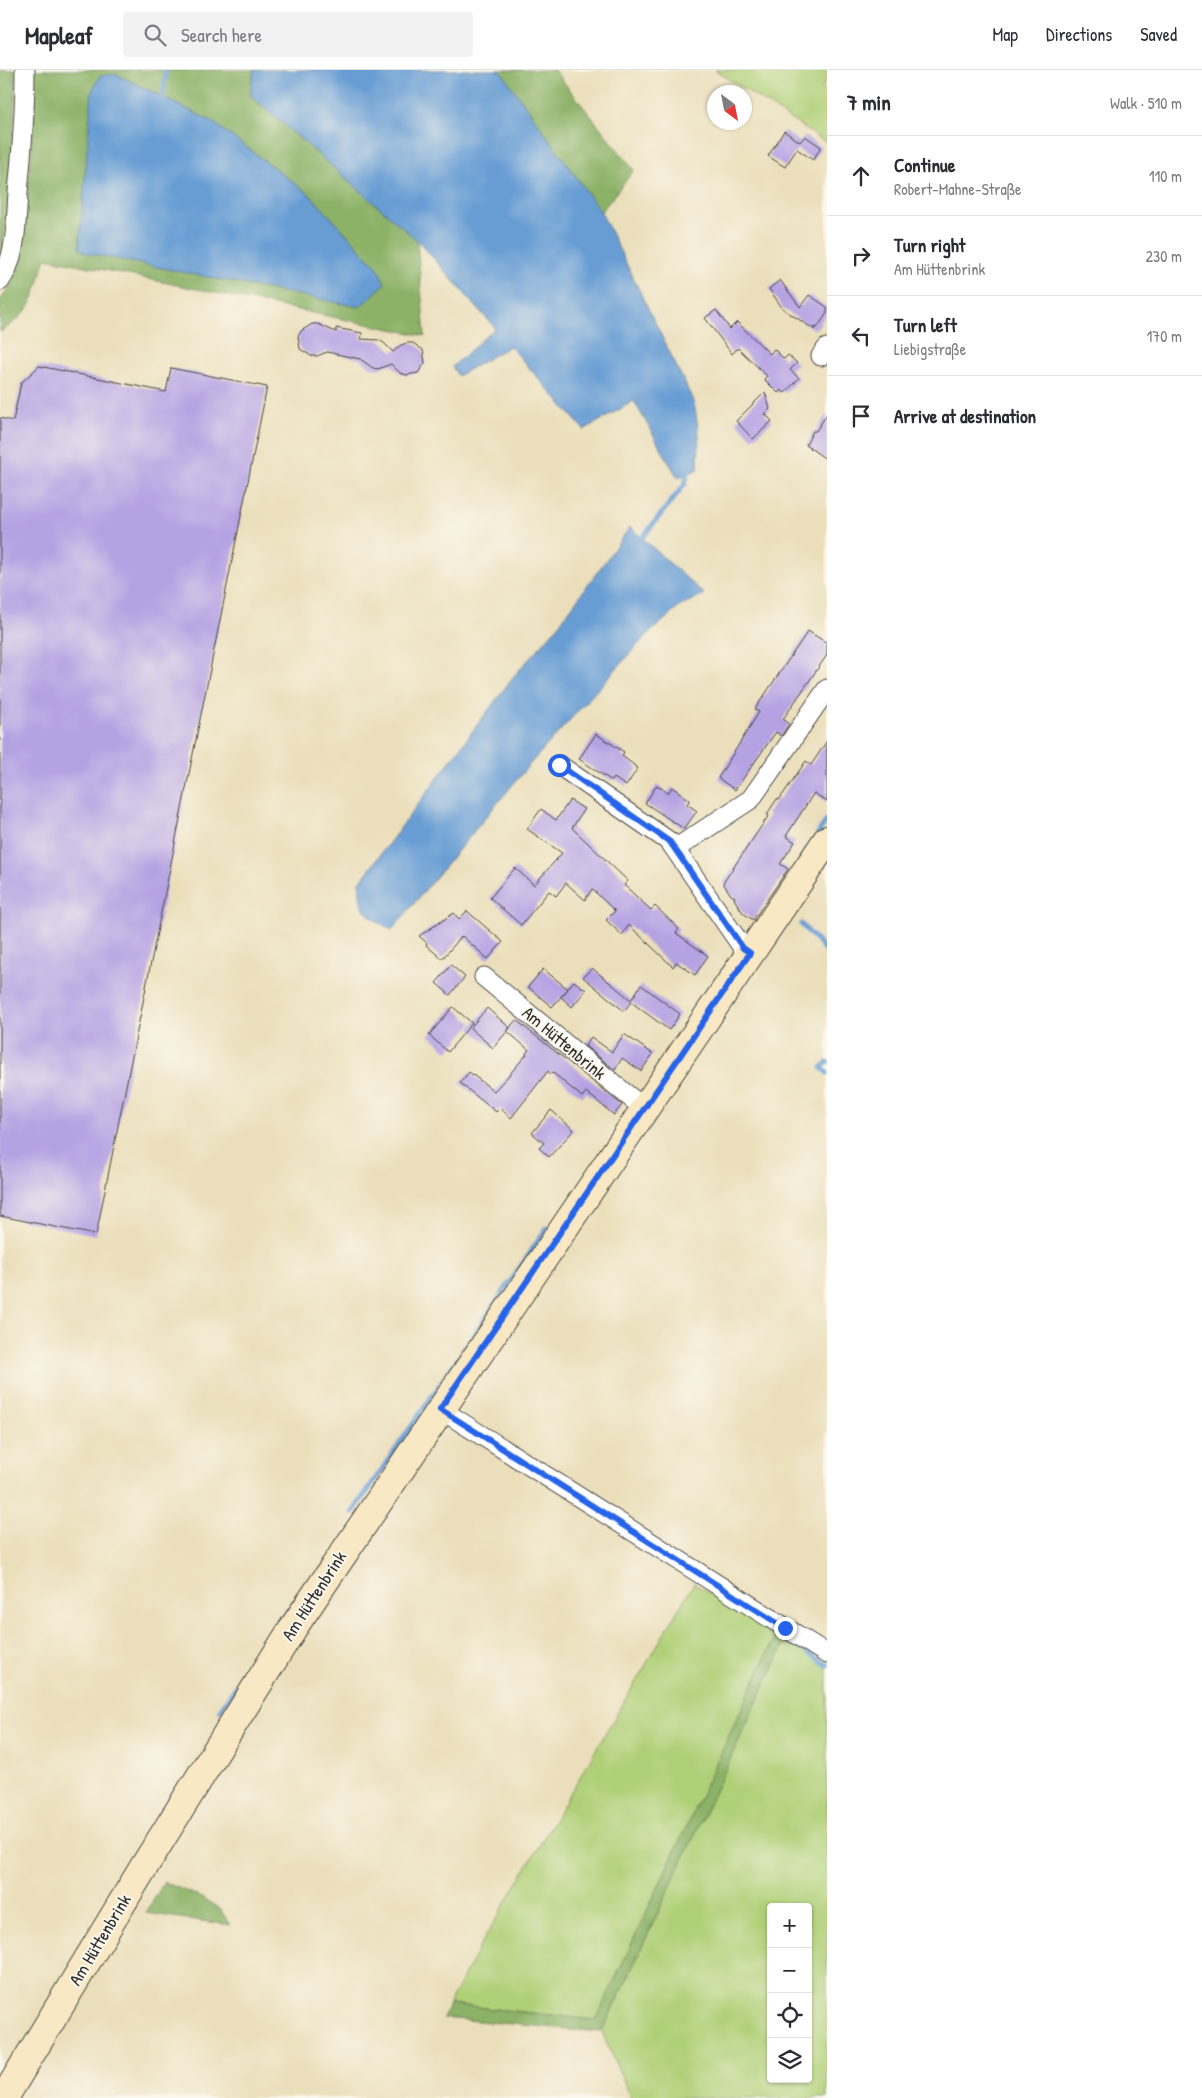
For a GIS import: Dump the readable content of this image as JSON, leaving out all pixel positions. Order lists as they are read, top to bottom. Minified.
{"streets":{"street":["Am Hüttenbrink"]},"north":"bottom right","page":{"header":"Mapleaf","search":"Search here","nav":["Map","Directions","Saved"],"heading":["7 min","Walk · 510 m"],"list":[["Continue","Robert-Mahne-Straße","110 m"],["Turn right","Am Hüttenbrink","230 m"],["Turn left","Liebigstraße","170 m"],"Arrive at destination"],"map_buttons":["+","−"]}}
